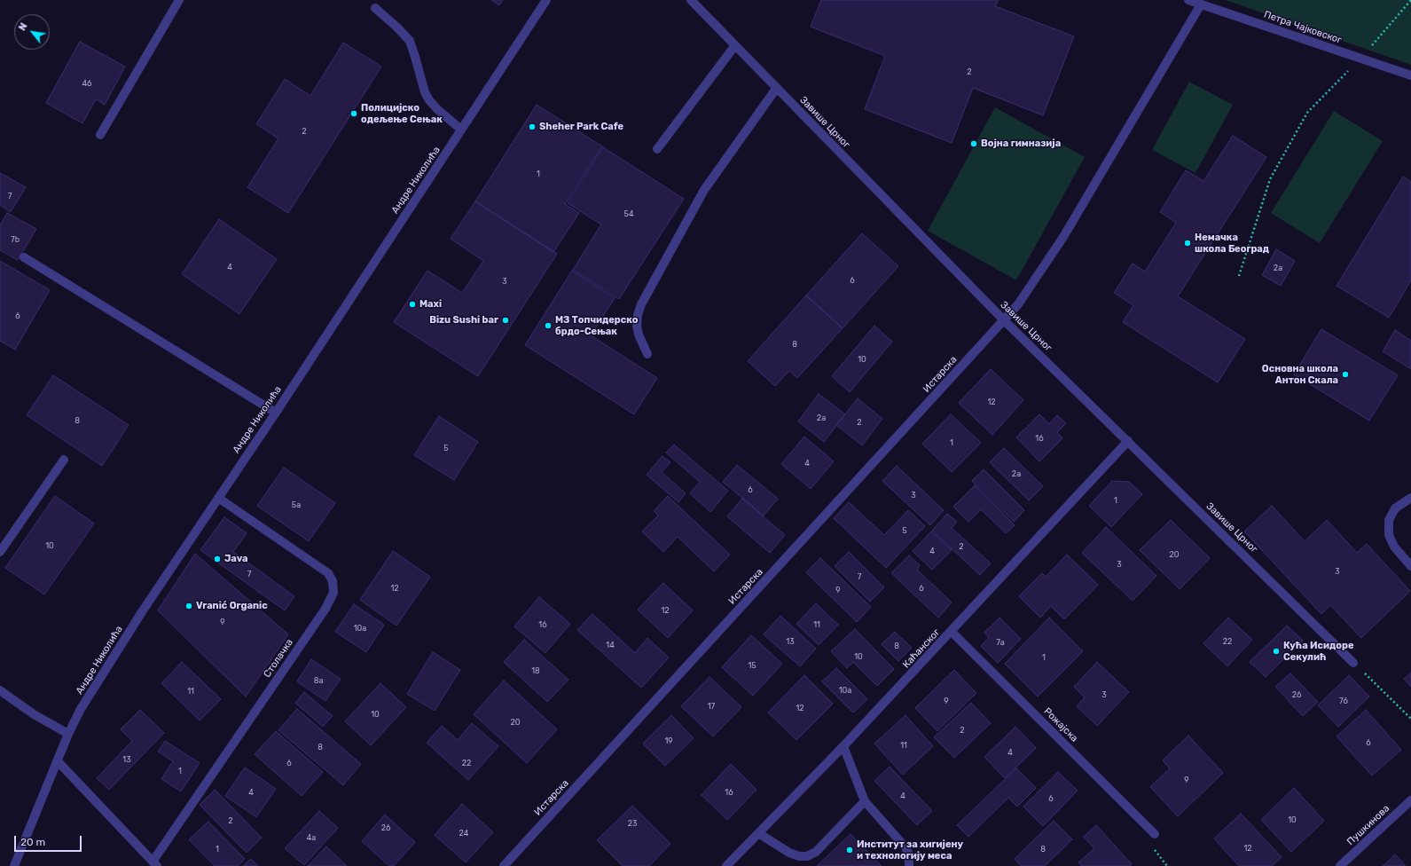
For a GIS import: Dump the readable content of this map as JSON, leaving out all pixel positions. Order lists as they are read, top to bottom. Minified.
{"streets":{"street":["Петра Чајковског","Завише Црног","Андре Николића","Истарска","Каћанског","Столачка","Рожајска","Пушкинова"]},"crossings":[["Петра Чајковског","Истарска"],["Завише Црног","Истарска"],["Завише Црног","Каћанског"],["Андре Николића","Столачка"],["Каћанског","Рожајска"]],"places":["Полицијско одељење Сењак","Sheher Park Cafe","Војна гимназија","Немачка школа Београд","Maxi","Bizu Sushi bar","МЗ Топчидерско брдо-Сењак","Основна школа Антон Скала","Java","Vranić Organic","Кућа Исидоре Секулић","Институт за хигијену и технологију меса"],"house_numbers":["2","46","2","1","7","54","7b","4","2a","6","3","6","8","10","12","2a","8","2","16","1","5","4","2a","6","3","1","5a","5","10","2","4","20","3","3","7","7","12","6","9","12","9","16","11","10a","13","22","7a","14","8","10","1","15","18","8a","10a","11","3","26","9","76","17","12","10","20","2","19","6","11","8","4","13","6","22","1","9","4","16","4","6","10","2","23","26","24","4a","12","1","8"],"scale_bar":"20 m","north":"top left"}
